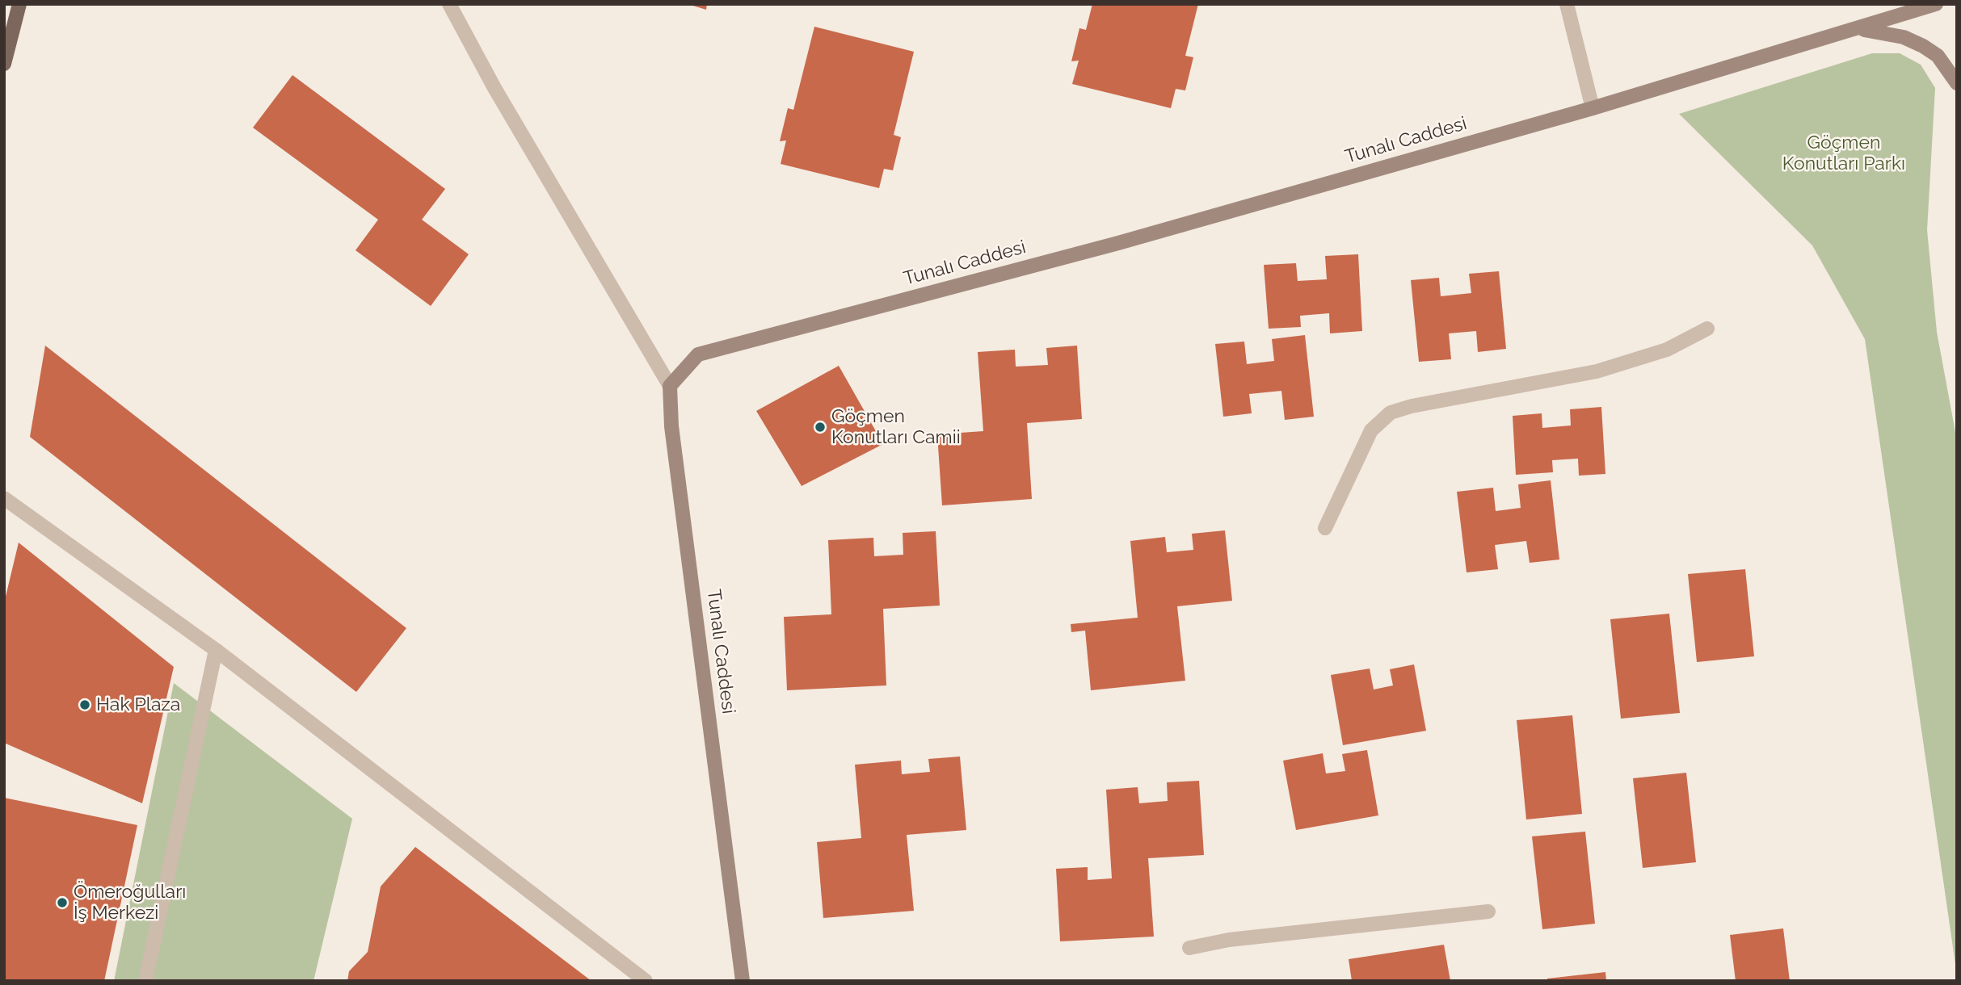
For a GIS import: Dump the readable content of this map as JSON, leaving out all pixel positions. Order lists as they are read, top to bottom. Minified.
{"streets":{"street":["Tunalı Caddesi"]},"parks":["Göçmen Konutları Parkı"],"places":["Göçmen Konutları Camii","Hak Plaza","Ömeroğulları İş Merkezi"]}
